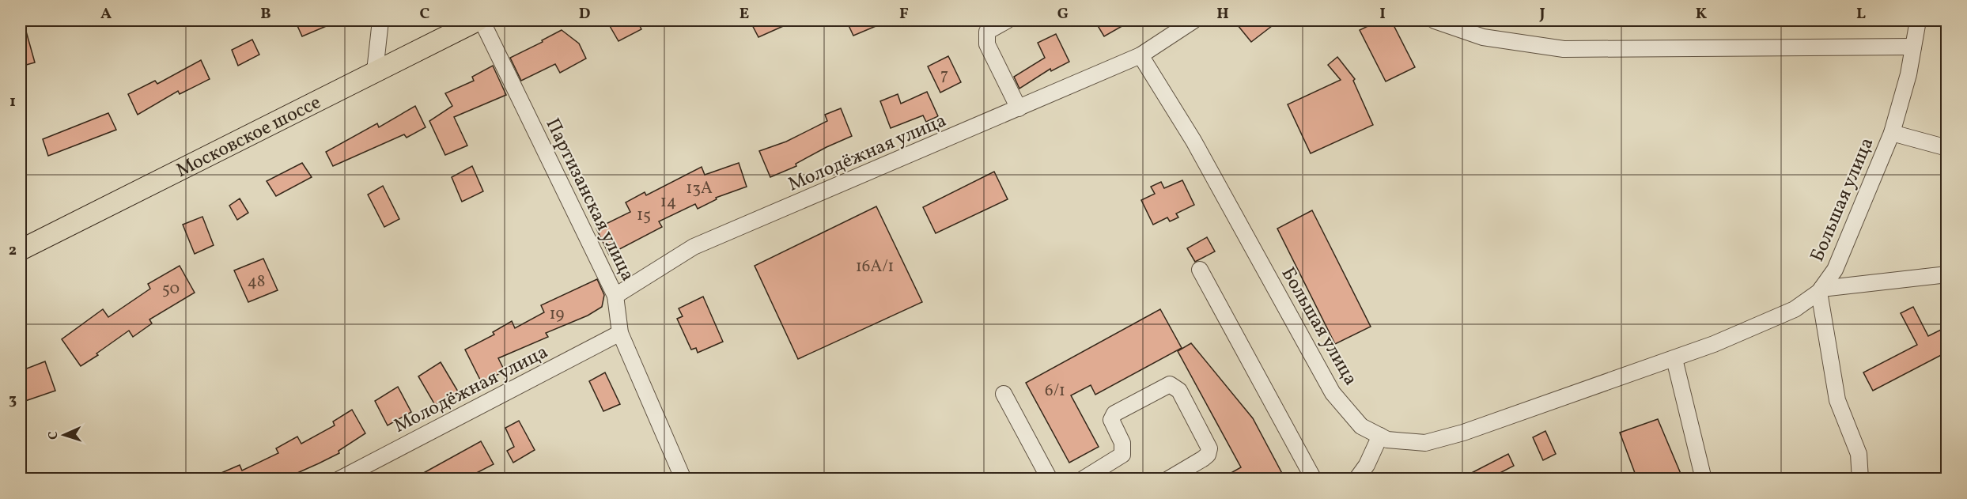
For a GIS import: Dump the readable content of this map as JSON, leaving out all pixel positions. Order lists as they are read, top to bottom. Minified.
{"streets":{"main road":["Московское шоссе"],"street":["Молодёжная улица","Партизанская улица","Большая улица"]},"crossings":[["Молодёжная улица","Партизанская улица"],["Молодёжная улица","Большая улица"]],"house_numbers":["7","13А","14","15","16A/1","48","50","19","6/1"],"north":"left","grid":{"columns":["A","B","C","D","E","F","G","H","I","J","K","L"],"rows":["1","2","3"]}}
